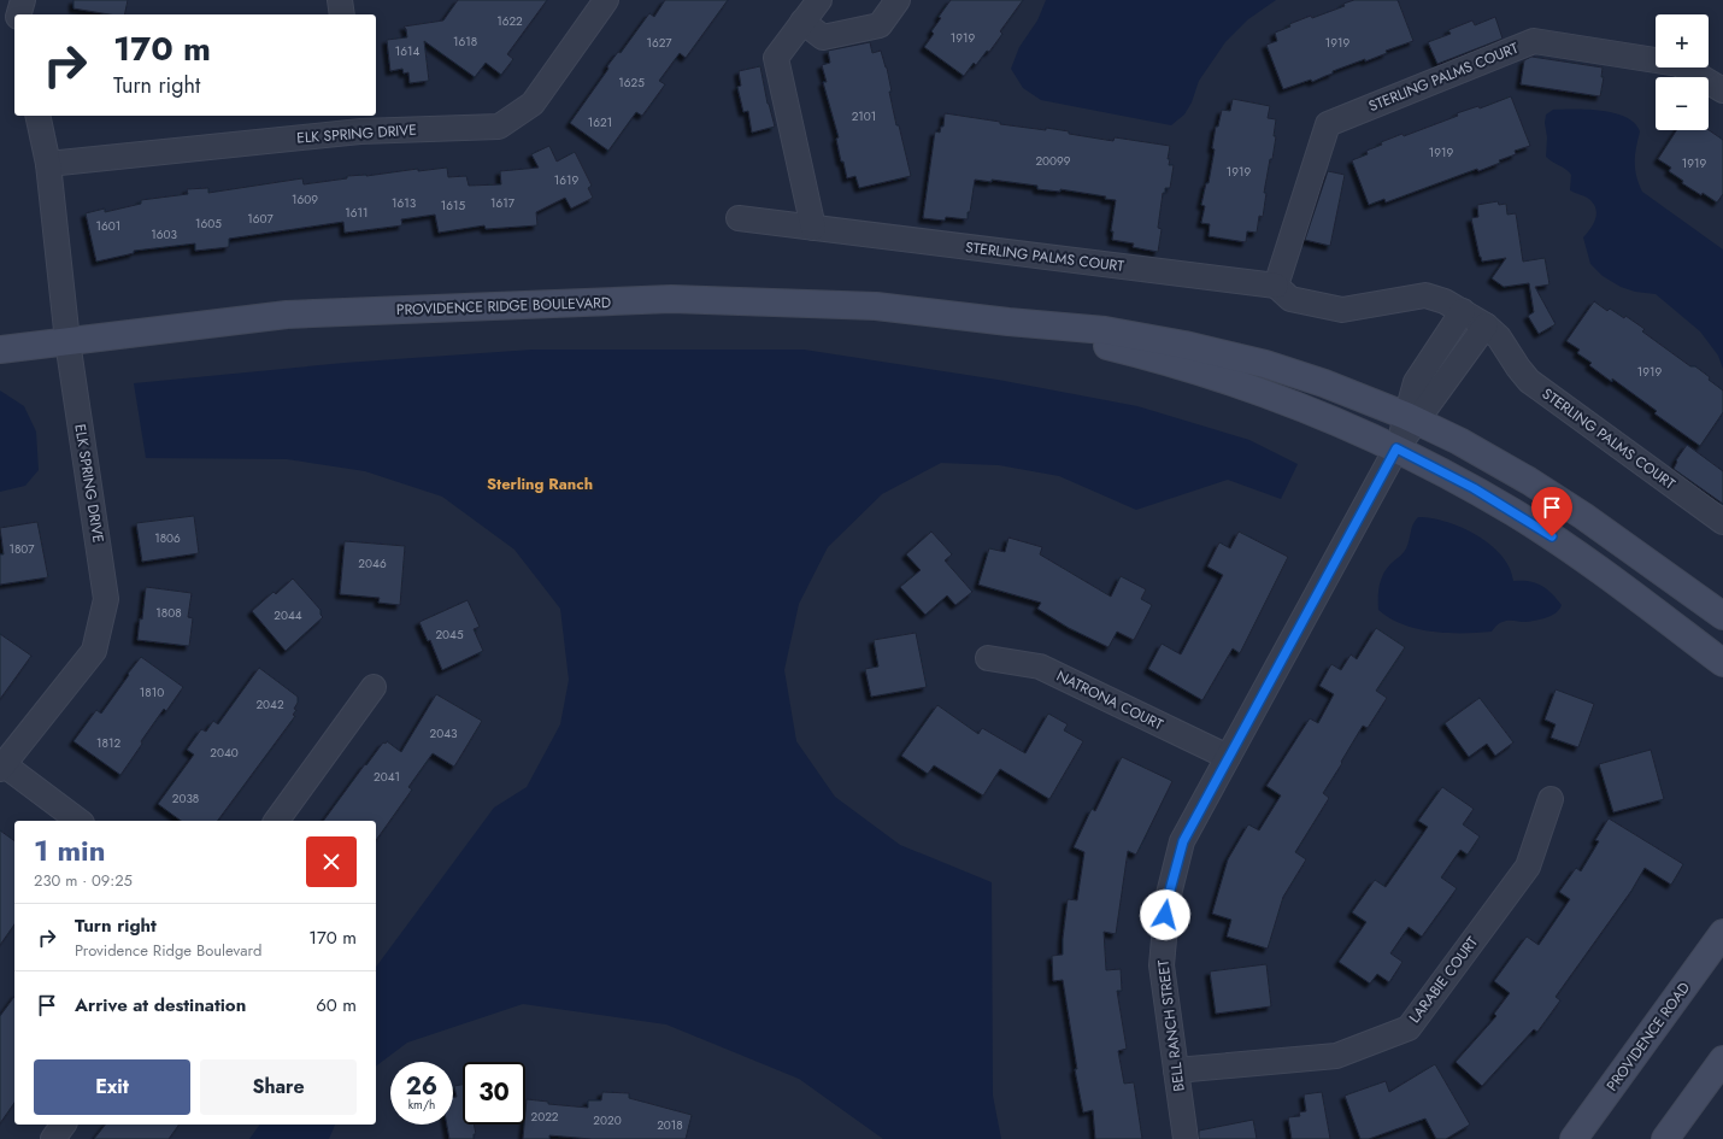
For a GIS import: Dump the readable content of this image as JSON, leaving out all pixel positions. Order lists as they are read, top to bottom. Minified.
{"streets":{"street":["STERLING PALMS COURT","ELK SPRING DRIVE","PROVIDENCE RIDGE BOULEVARD","NATRONA COURT","LARABIE COURT","BELL RANCH STREET","PROVIDENCE ROAD"]},"crossings":[["ELK SPRING DRIVE","PROVIDENCE RIDGE BOULEVARD"],["PROVIDENCE RIDGE BOULEVARD","BELL RANCH STREET"],["NATRONA COURT","BELL RANCH STREET"],["LARABIE COURT","BELL RANCH STREET"]],"districts":["Sterling Ranch"],"house_numbers":["1622","1919","1618","1627","1919","1614","1625","2101","1621","1919","20099","1919","1919","1619","1609","1613","1617","1615","1611","1607","1605","1601","1603","1919","1806","1807","2046","1808","2044","2045","1810","2042","2043","1812","2040","2041","2038","2022","2020","2018"],"page":{"map_buttons":["+","−"],"turn":["170 m","Turn right"],"heading":["1 min","230 m · 09:25"],"list":[{"name":"Turn right","note":"Providence Ridge Boulevard","value":"170 m"},{"name":"Arrive at destination","value":"60 m"}],"buttons":["Exit","Share"],"speed":"26 km/h","limit":"30"}}
